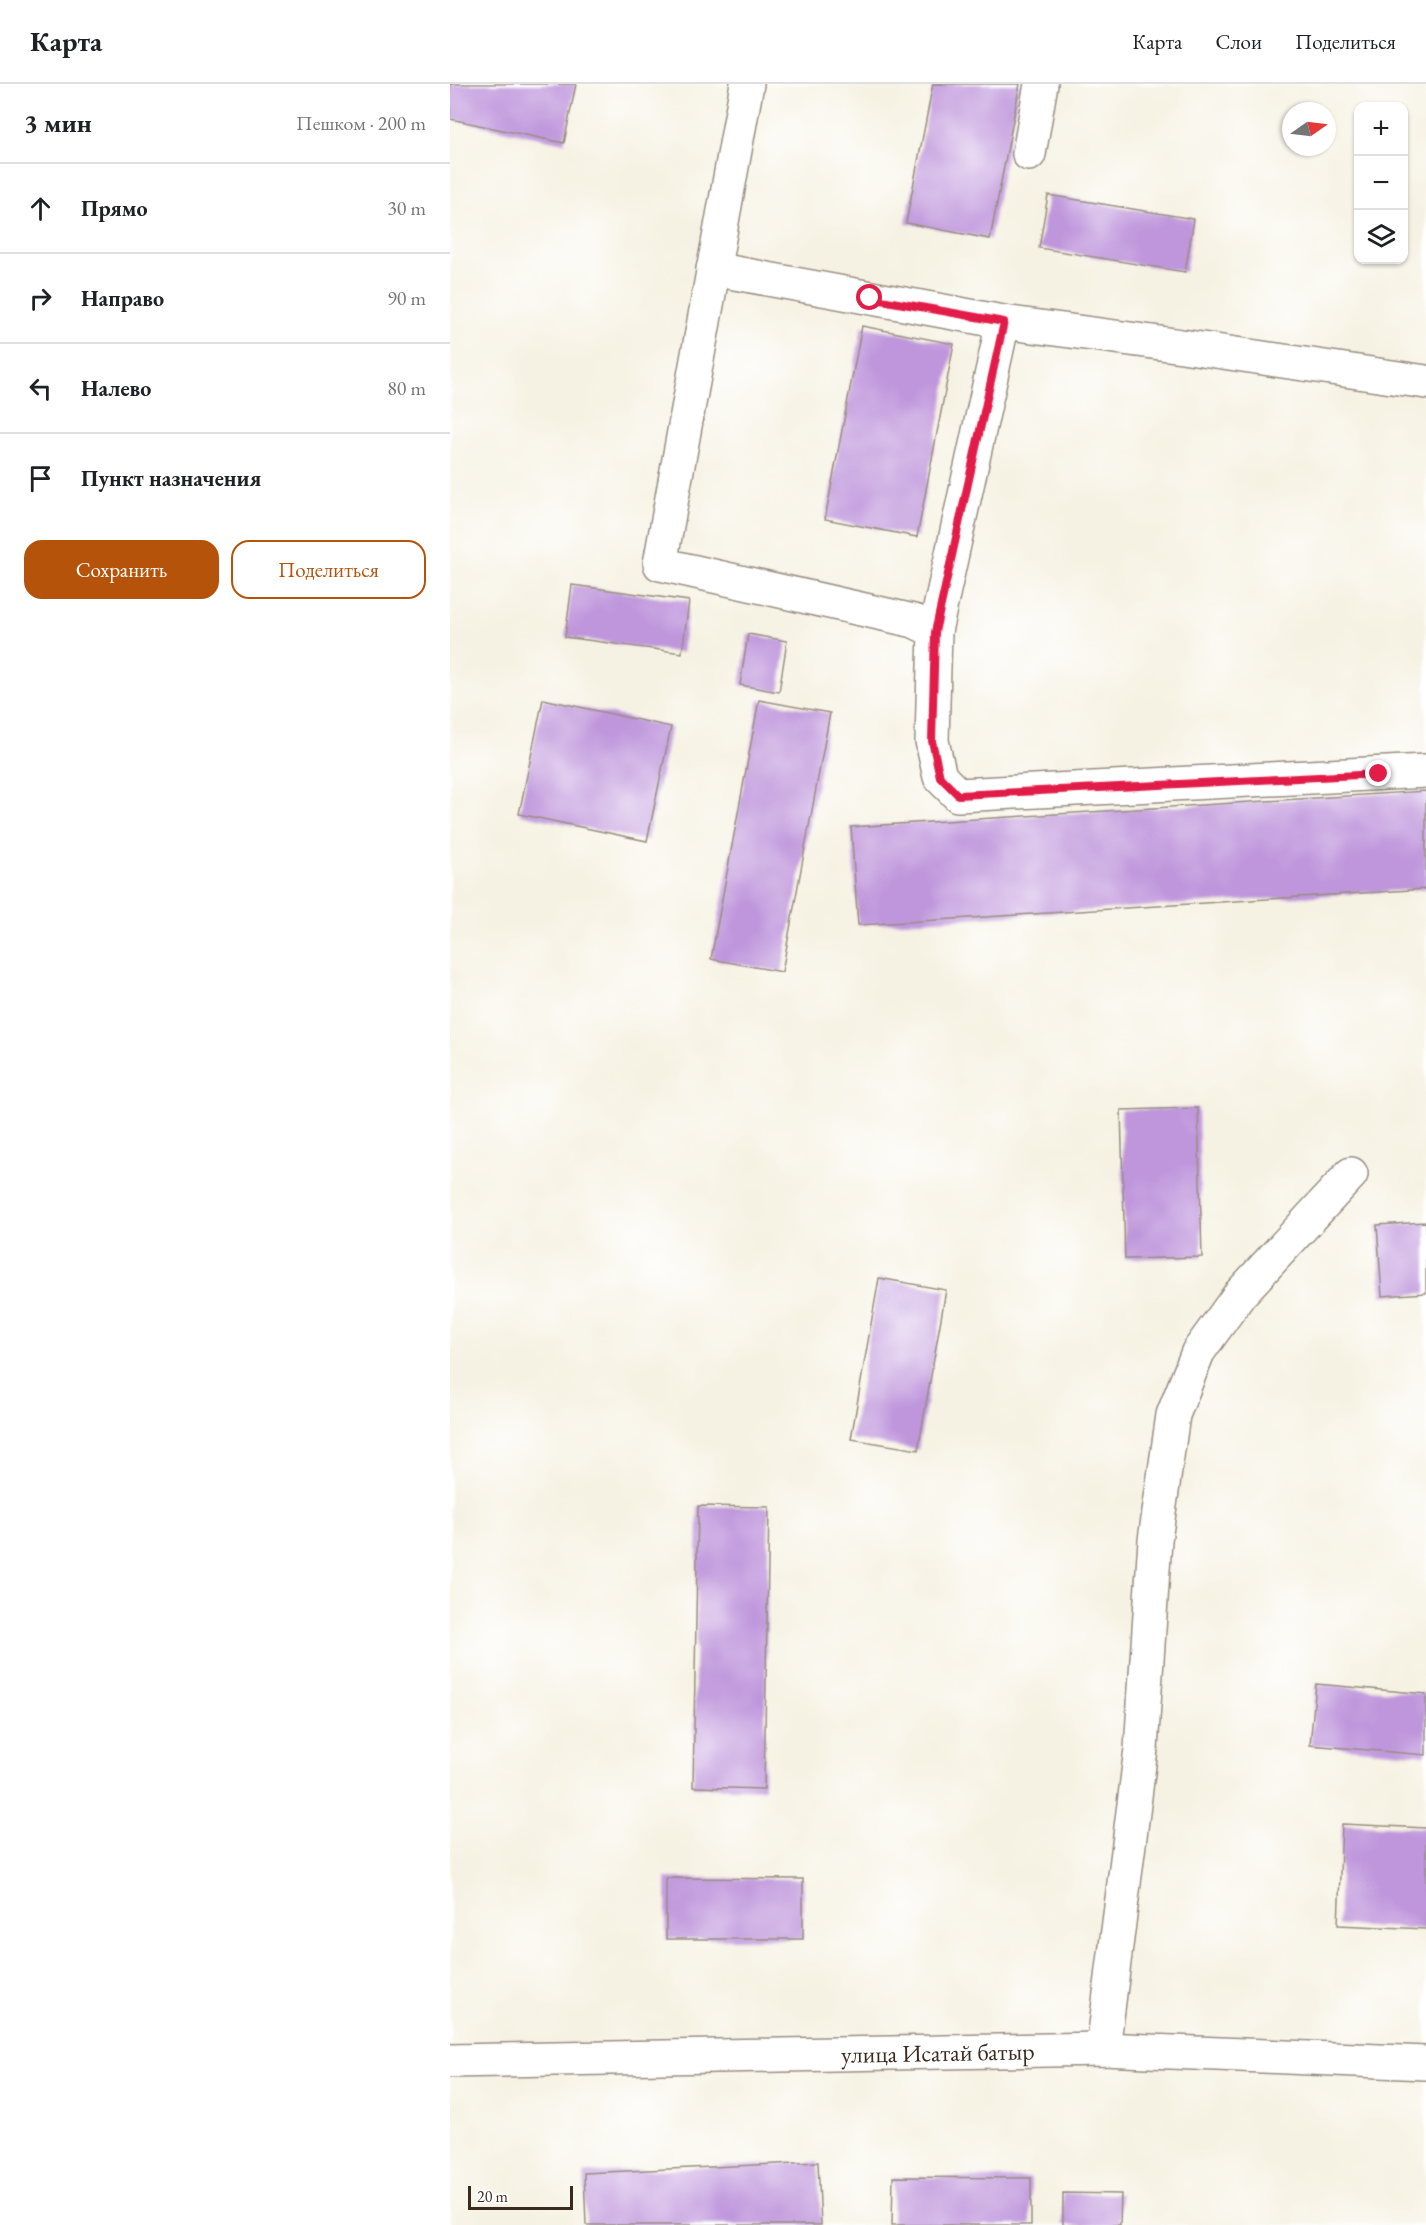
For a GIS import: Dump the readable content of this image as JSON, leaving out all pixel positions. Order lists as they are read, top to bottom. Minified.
{"streets":{"street":["улица Исатай батыр"]},"scale_bar":"20 m","north":"right","page":{"header":"Карта","nav":["Карта","Слои","Поделиться"],"heading":["3 мин","Пешком · 200 m"],"map_buttons":["+","−"],"list":[["Прямо","30 m"],["Направо","90 m"],["Налево","80 m"],"Пункт назначения"],"buttons":["Сохранить","Поделиться"],"scale":"20 m"}}
